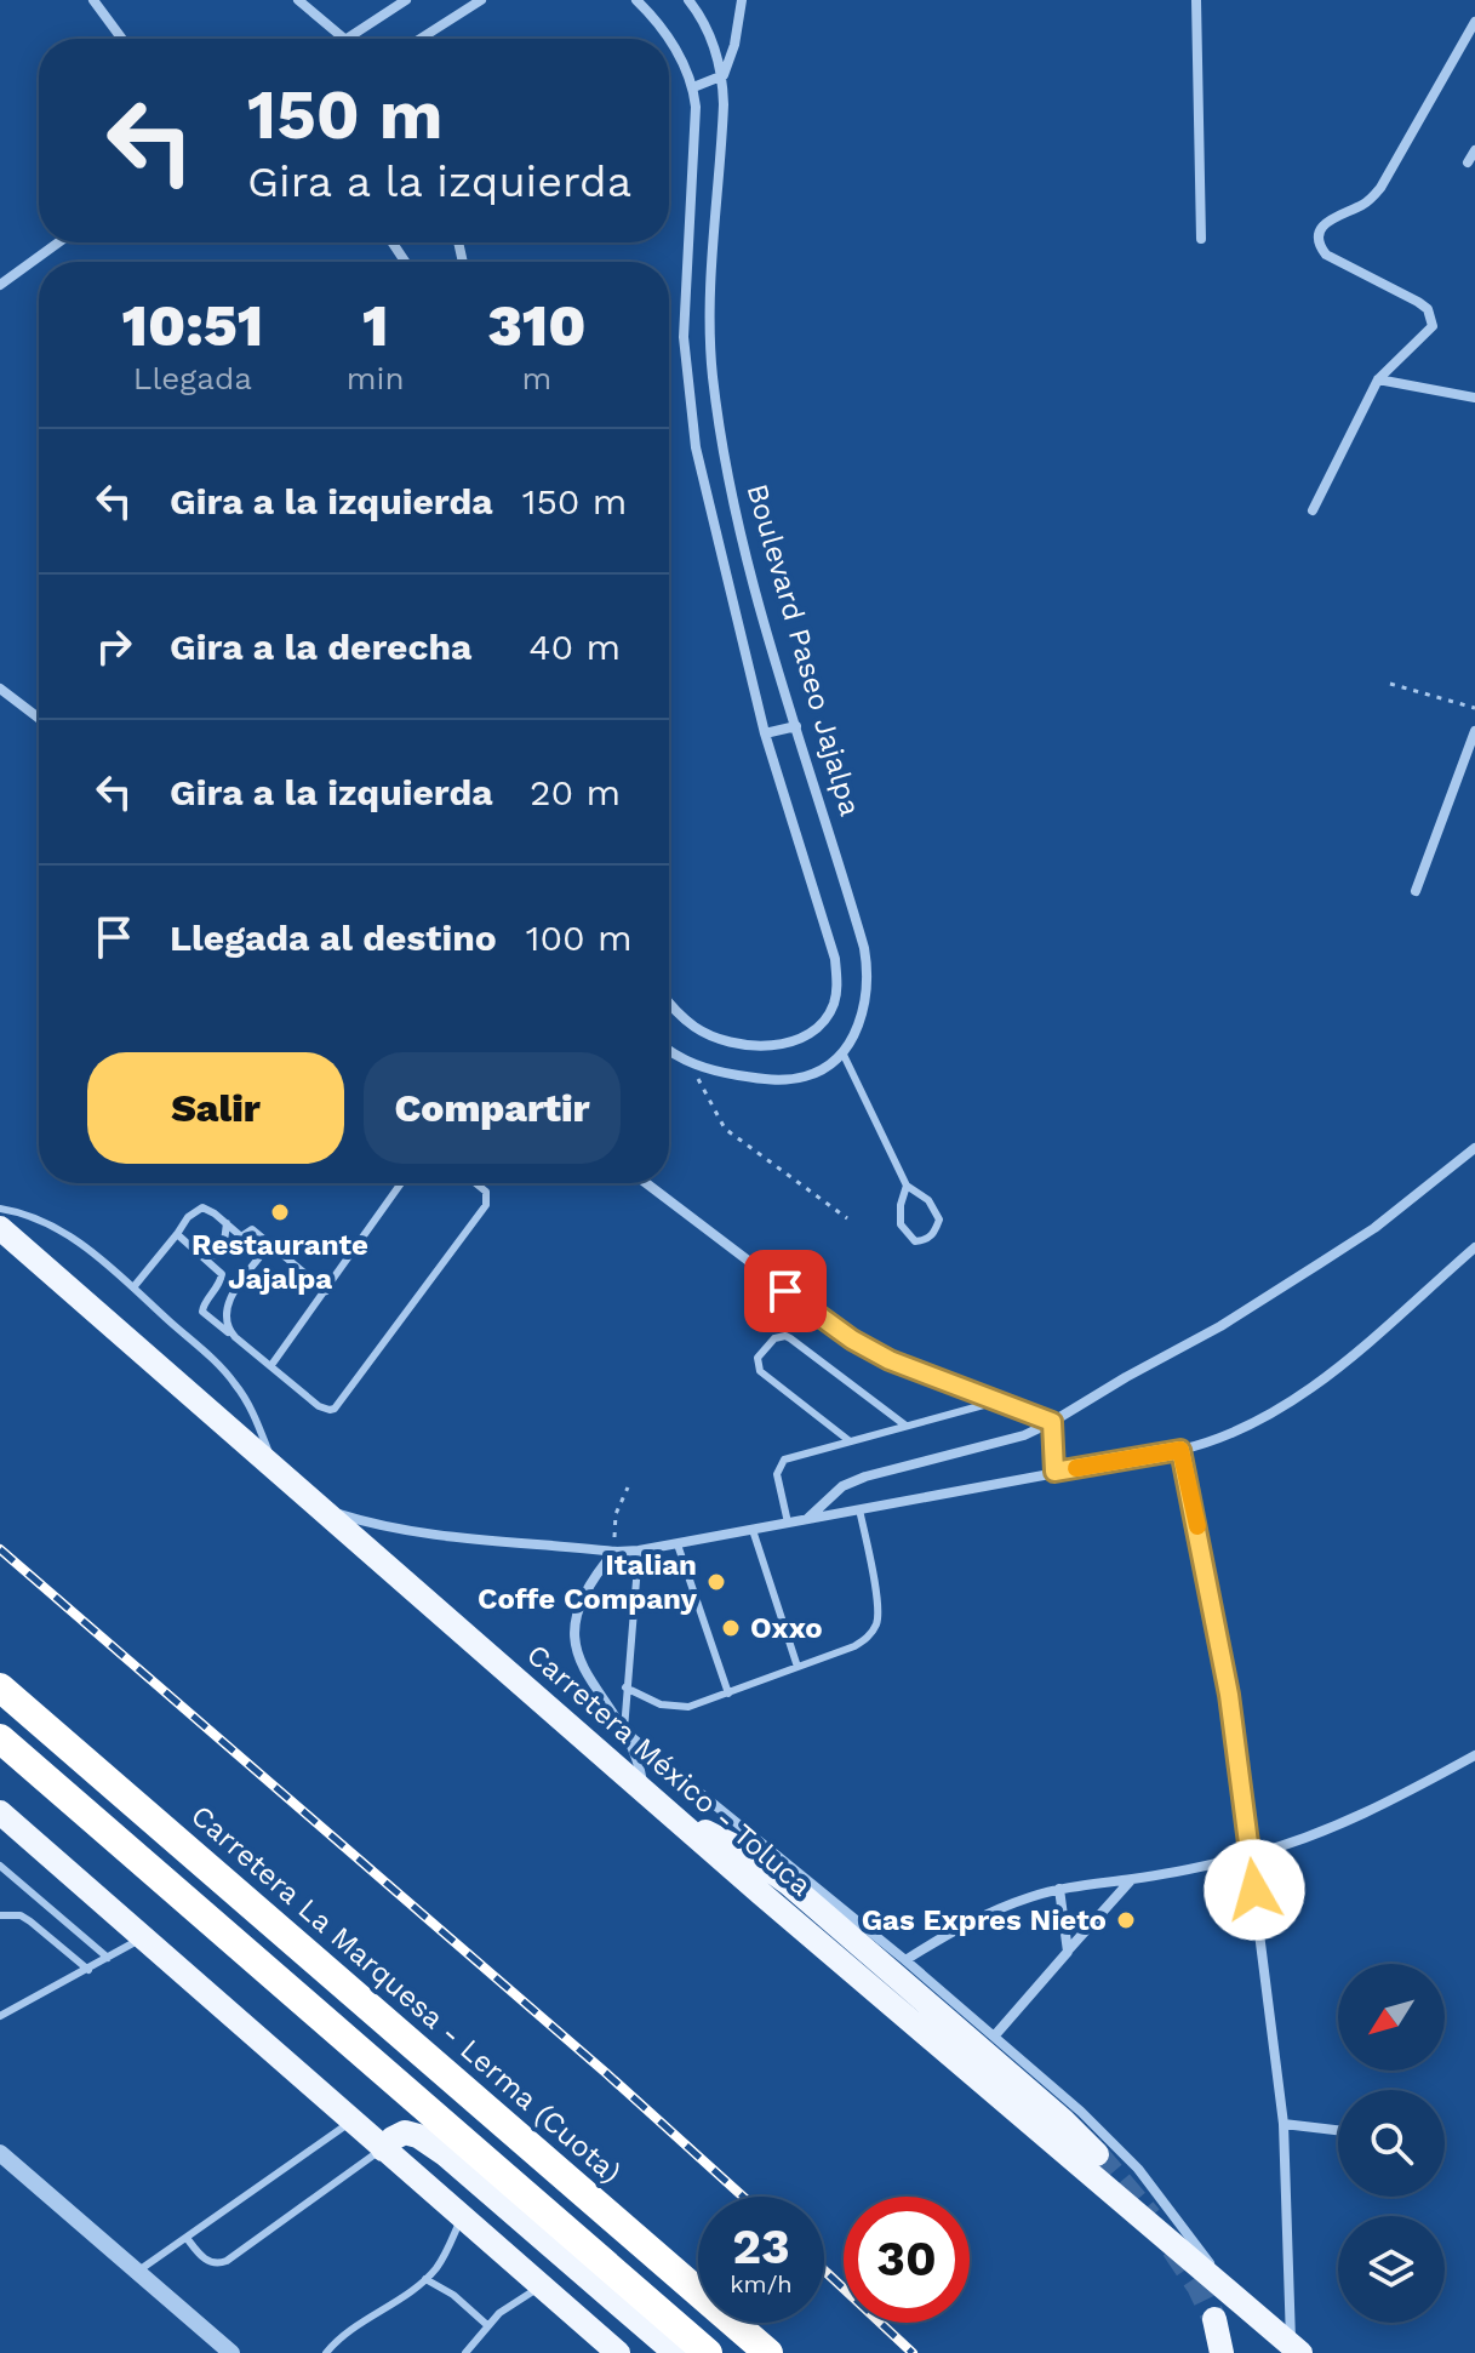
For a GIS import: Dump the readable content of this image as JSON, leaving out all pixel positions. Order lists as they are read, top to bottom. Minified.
{"streets":{"highway":["Carretera La Marquesa - Lerma (Cuota)"],"main road":["Carretera México - Toluca"],"street":["Boulevard Paseo Jajalpa"]},"places":["Restaurante Jajalpa","Italian Coffe Company","Oxxo","Gas Expres Nieto"],"north":"bottom left","page":{"turn":["150 m","Gira a la izquierda"],"eta":["10:51","Llegada","1","min","310","m"],"list":[{"name":"Gira a la izquierda","value":"150 m"},{"name":"Gira a la derecha","value":"40 m"},{"name":"Gira a la izquierda","value":"20 m"},{"name":"Llegada al destino","value":"100 m"}],"buttons":["Salir","Compartir"],"speed":"23 km/h","limit":"30"}}
